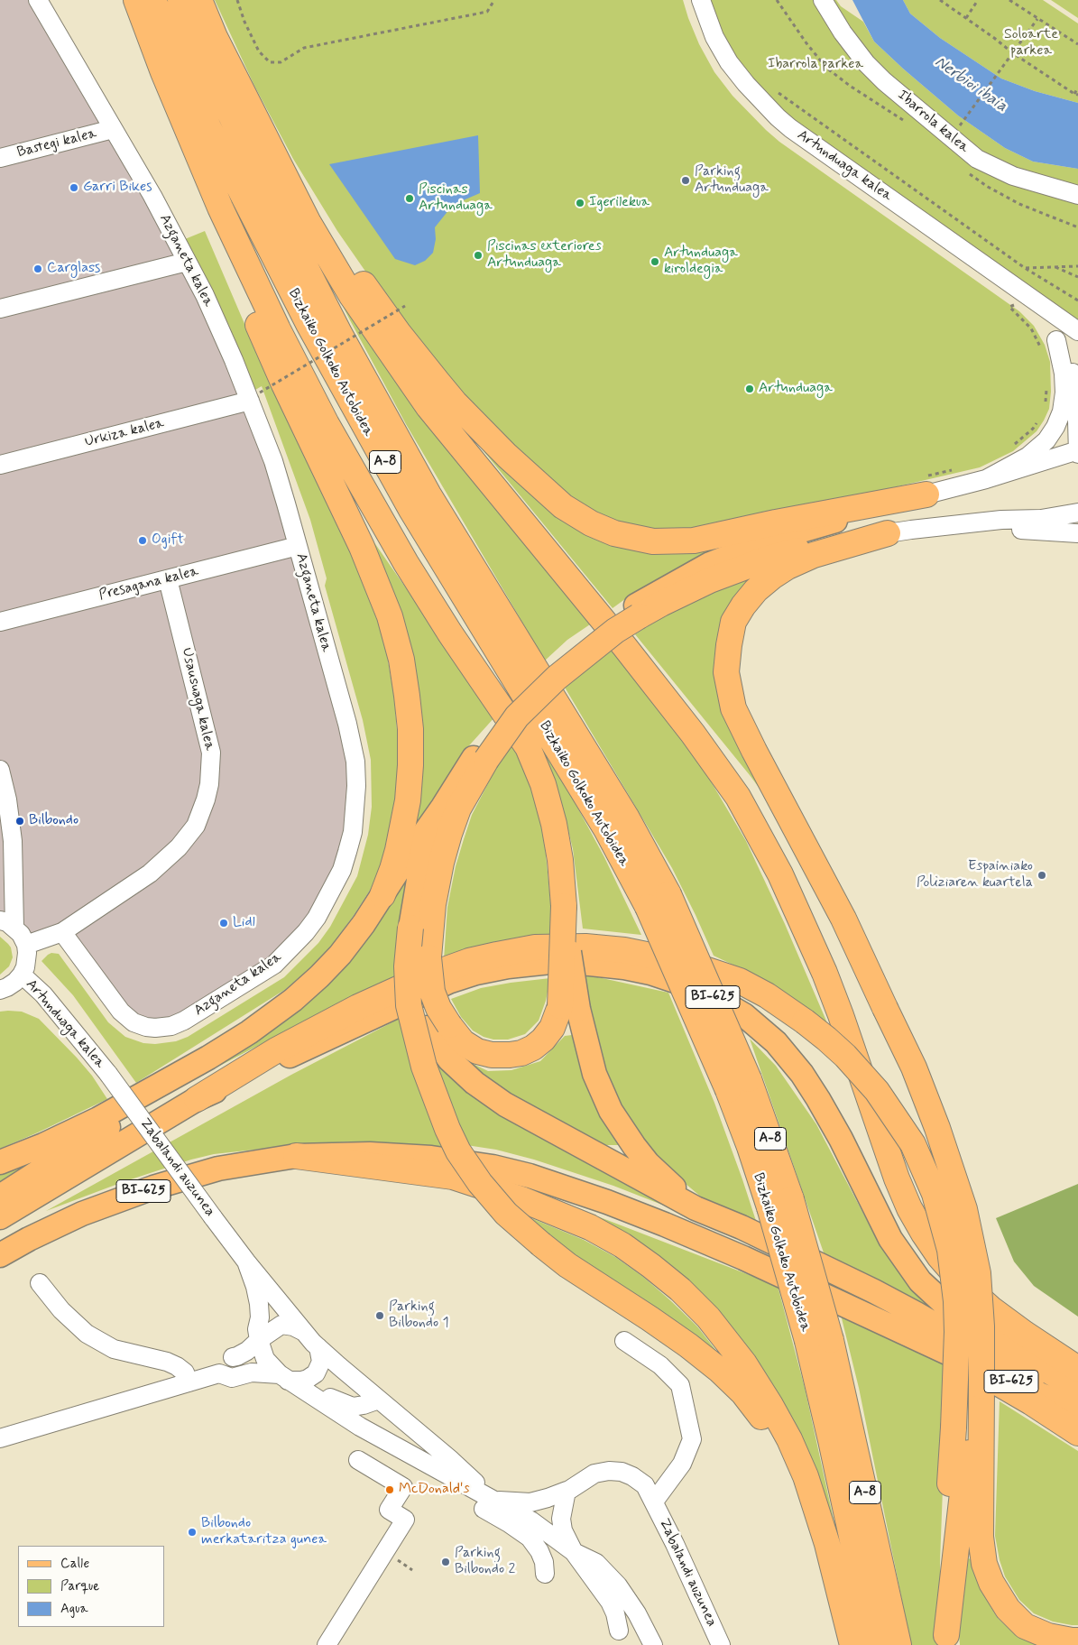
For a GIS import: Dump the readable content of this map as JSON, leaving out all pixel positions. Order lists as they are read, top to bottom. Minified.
{"streets":{"highway":["Bizkaiko Golkoko Autobidea","A-8"],"main road":["BI-625"],"street":["Ibarrola kalea","Bastegi kalea","Artunduaga kalea","Azganeta kalea","Urkiza kalea","Presagana kalea","Usausuaga kalea","Zabalandi auzunea"]},"crossings":[["Bastegi kalea","Azganeta kalea"],["Artunduaga kalea","Usausuaga kalea"],["Artunduaga kalea","Zabalandi auzunea"],["Azganeta kalea","Urkiza kalea"],["Azganeta kalea","Presagana kalea"],["Azganeta kalea","Usausuaga kalea"],["Presagana kalea","Usausuaga kalea"]],"water":["Nerbioi ibaia"],"parks":["Soloarte parkea","Ibarrola parkea"],"places":["Parking Artunduaga","Garri Bikes","Piscinas Artunduaga","Igerilekua","Piscinas exteriores Artunduaga","Artunduaga kiroldegia","Carglass","Artunduaga","Ogift","Bilbondo","Espainiako Poliziaren kuartela","Lidl","Parking Bilbondo 1","McDonald's","Bilbondo merkataritza gunea","Parking Bilbondo 2"],"legend":["Calle","Parque","Agua"]}
